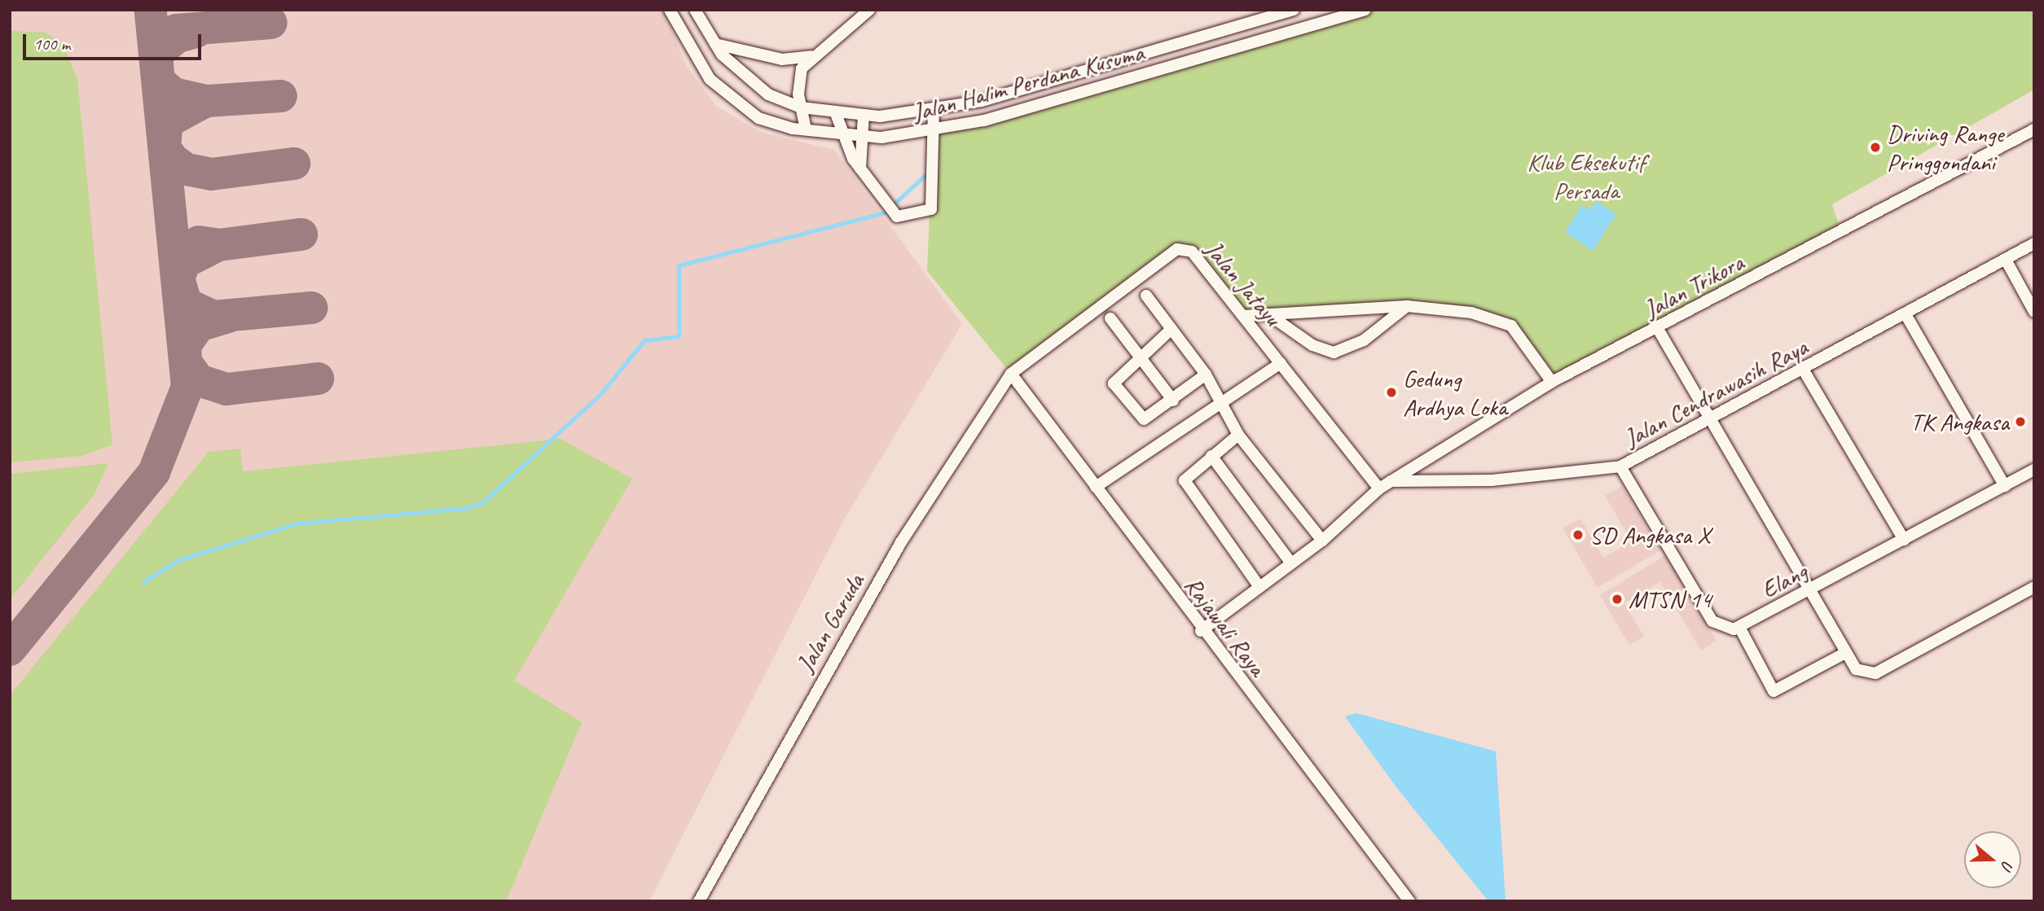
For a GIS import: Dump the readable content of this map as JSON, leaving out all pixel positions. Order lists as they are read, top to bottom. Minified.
{"streets":{"street":["Jalan Halim Perdana Kusuma","Jalan Jatayu","Jalan Trikora","Jalan Cendrawasih Raya","Elang","Jalan Garuda","Rajawali Raya"]},"crossings":[["Jalan Jatayu","Jalan Trikora"],["Jalan Jatayu","Jalan Cendrawasih Raya"],["Jalan Jatayu","Jalan Garuda"],["Jalan Jatayu","Rajawali Raya"],["Jalan Trikora","Jalan Cendrawasih Raya"],["Jalan Trikora","Rajawali Raya"],["Jalan Garuda","Rajawali Raya"]],"parks":["Klub Eksekutif Persada"],"places":["Driving Range Pringgondani","Gedung Ardhya Loka","TK Angkasa","SD Angkasa X","MTSN 14"],"scale_bar":"100 m","north":"right"}
